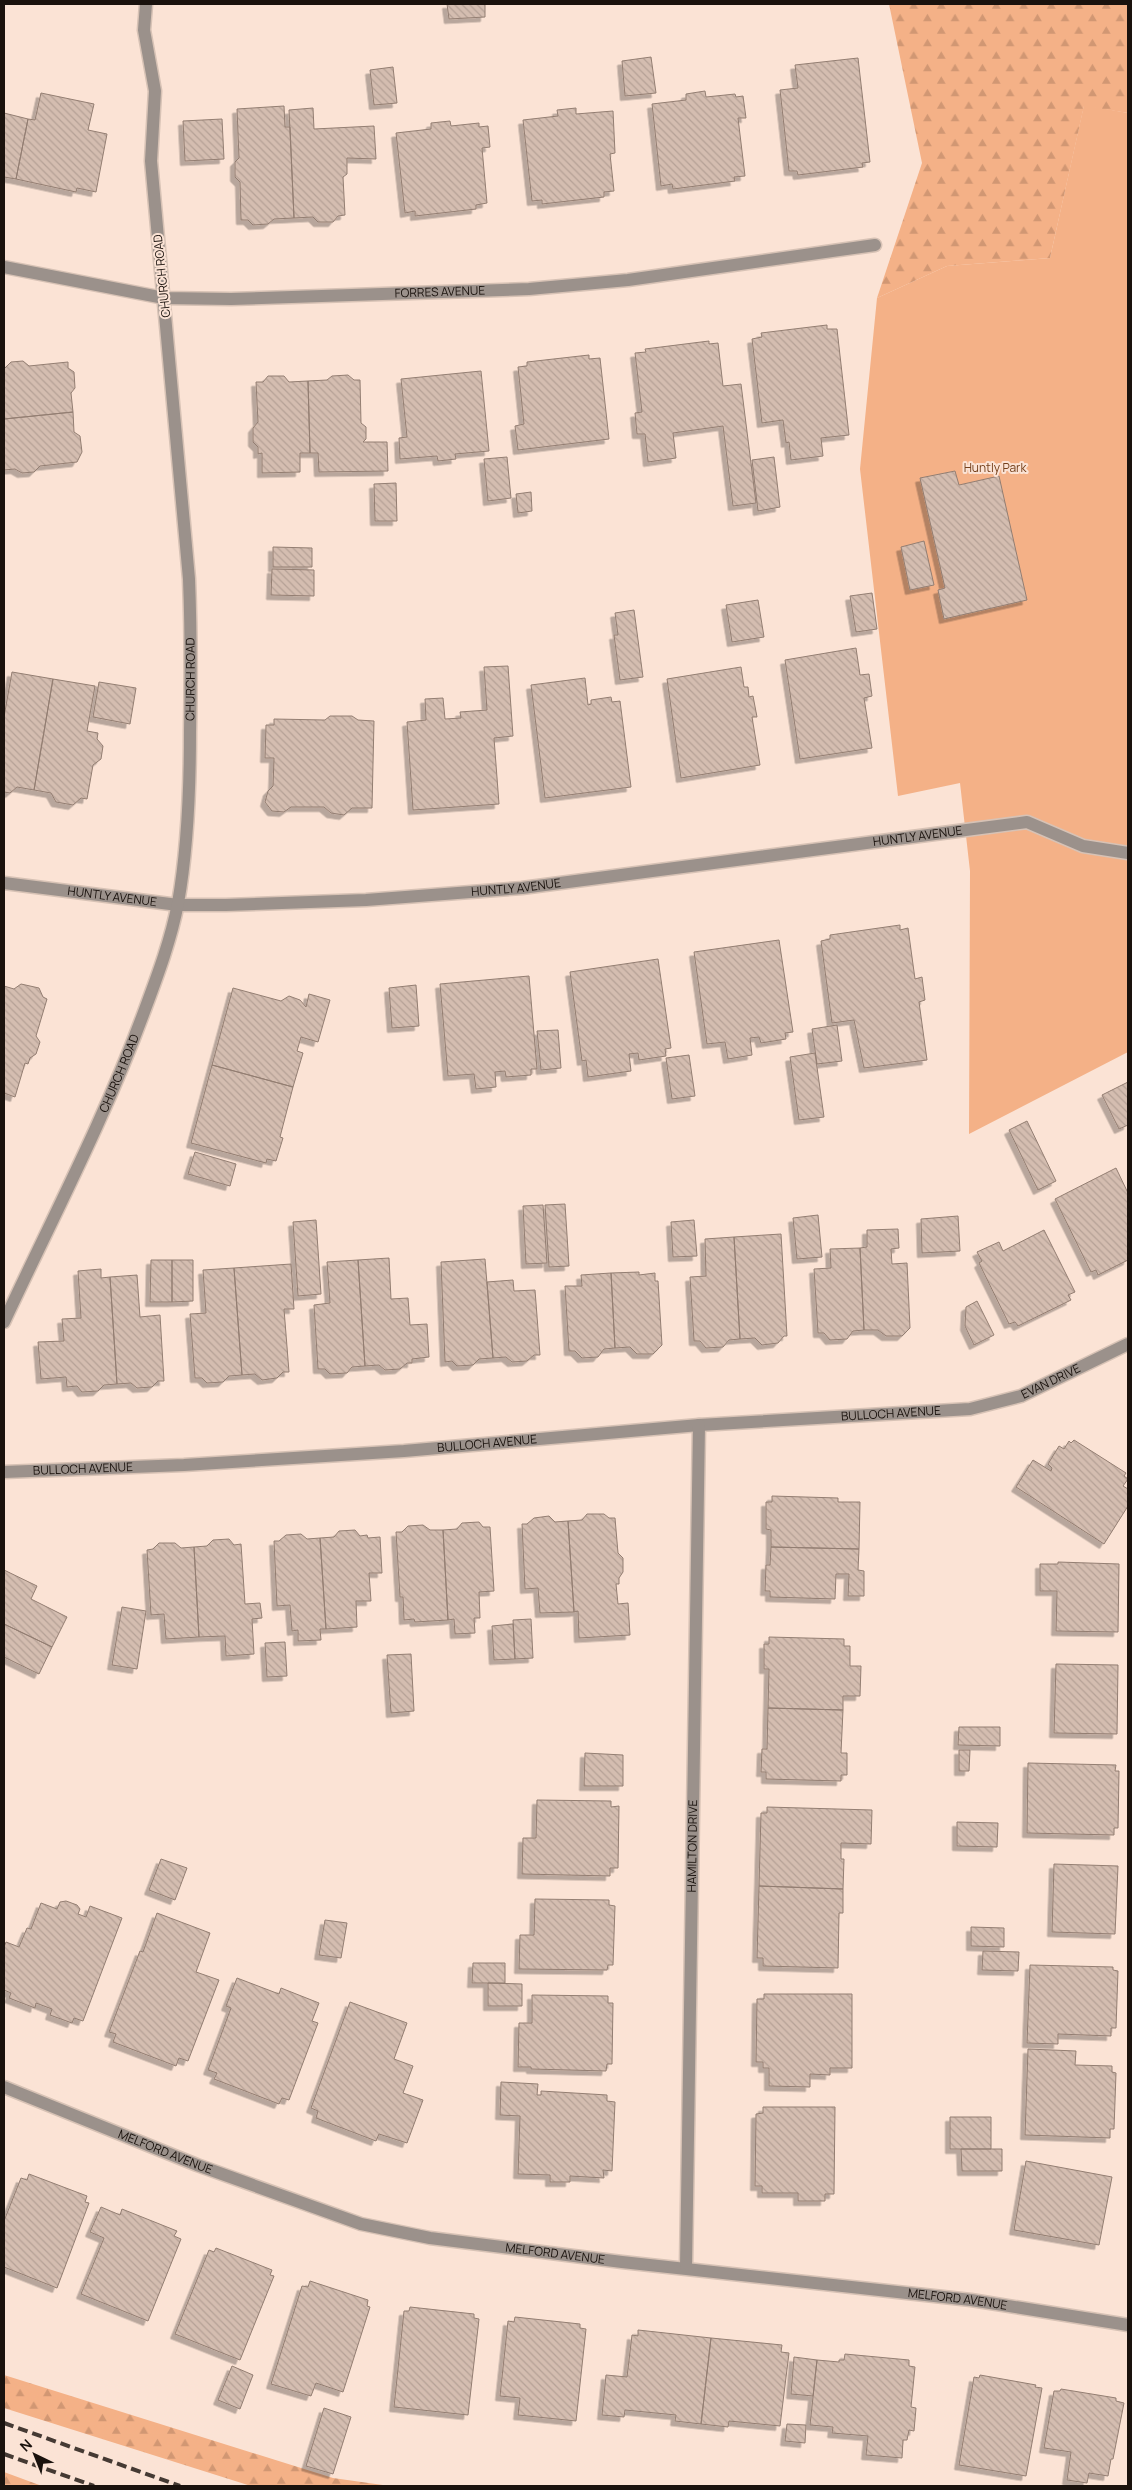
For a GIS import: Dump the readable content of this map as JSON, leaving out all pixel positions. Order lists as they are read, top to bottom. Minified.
{"streets":{"street":["CHURCH ROAD","FORRES AVENUE","HUNTLY AVENUE","EVAN DRIVE","BULLOCH AVENUE","HAMILTON DRIVE","MELFORD AVENUE"]},"crossings":[["CHURCH ROAD","FORRES AVENUE"],["CHURCH ROAD","HUNTLY AVENUE"],["EVAN DRIVE","BULLOCH AVENUE"],["BULLOCH AVENUE","HAMILTON DRIVE"],["HAMILTON DRIVE","MELFORD AVENUE"]],"parks":["Huntly Park"],"north":"top left"}
